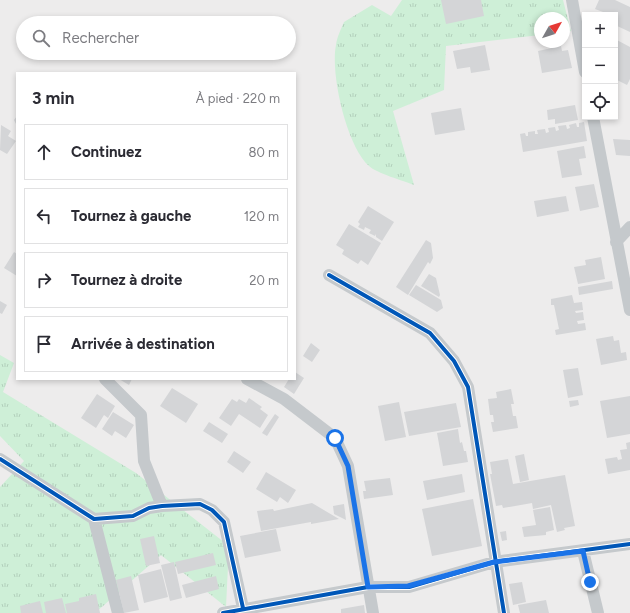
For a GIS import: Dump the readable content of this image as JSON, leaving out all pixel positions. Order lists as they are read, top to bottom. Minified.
{"north":"top right","page":{"map_buttons":["+","−"],"search":"Rechercher","heading":["3 min","À pied · 220 m"],"list":[["Continuez","80 m"],["Tournez à gauche","120 m"],["Tournez à droite","20 m"],"Arrivée à destination"]}}
